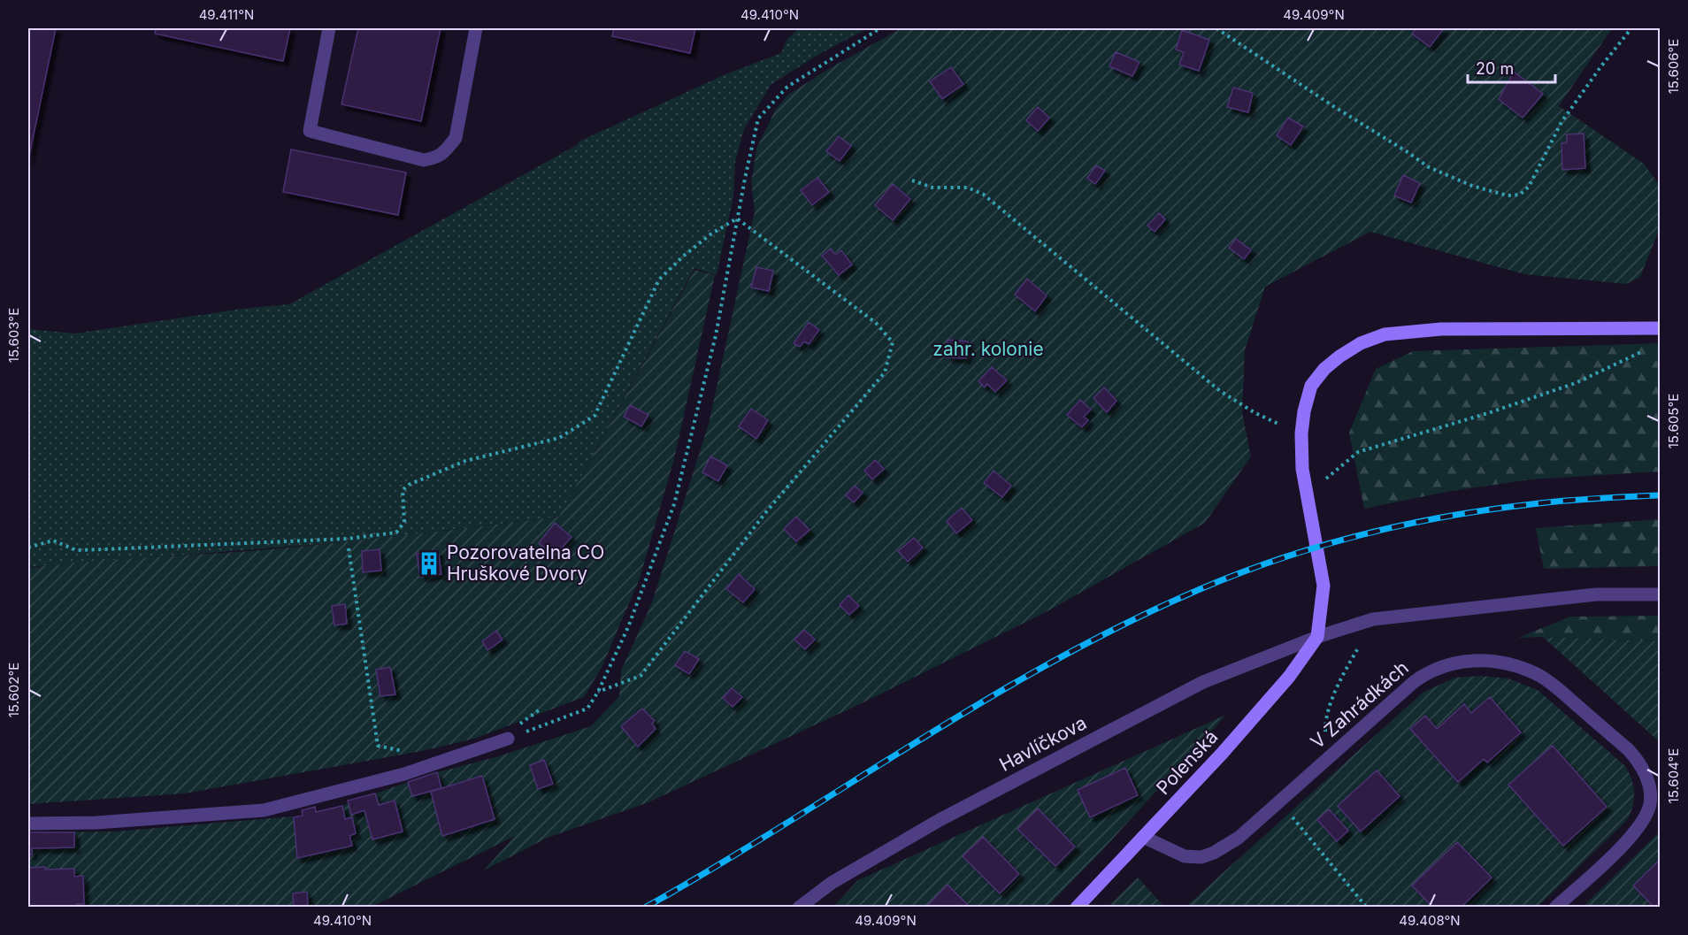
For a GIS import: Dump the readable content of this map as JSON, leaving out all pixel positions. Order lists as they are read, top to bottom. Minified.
{"streets":{"street":["V Zahrádkách","Havlíčkova","Polenská"]},"crossings":[["V Zahrádkách","Polenská"],["Havlíčkova","Polenská"]],"parks":["zahr. kolonie"],"places":{"building":["Pozorovatelna CO Hruškové Dvory"]},"scale_bar":"20 m","coordinates":["49.411°N","49.410°N","49.409°N","15.606°E","15.603°E","15.605°E","15.602°E","15.604°E","49.408°N"]}
